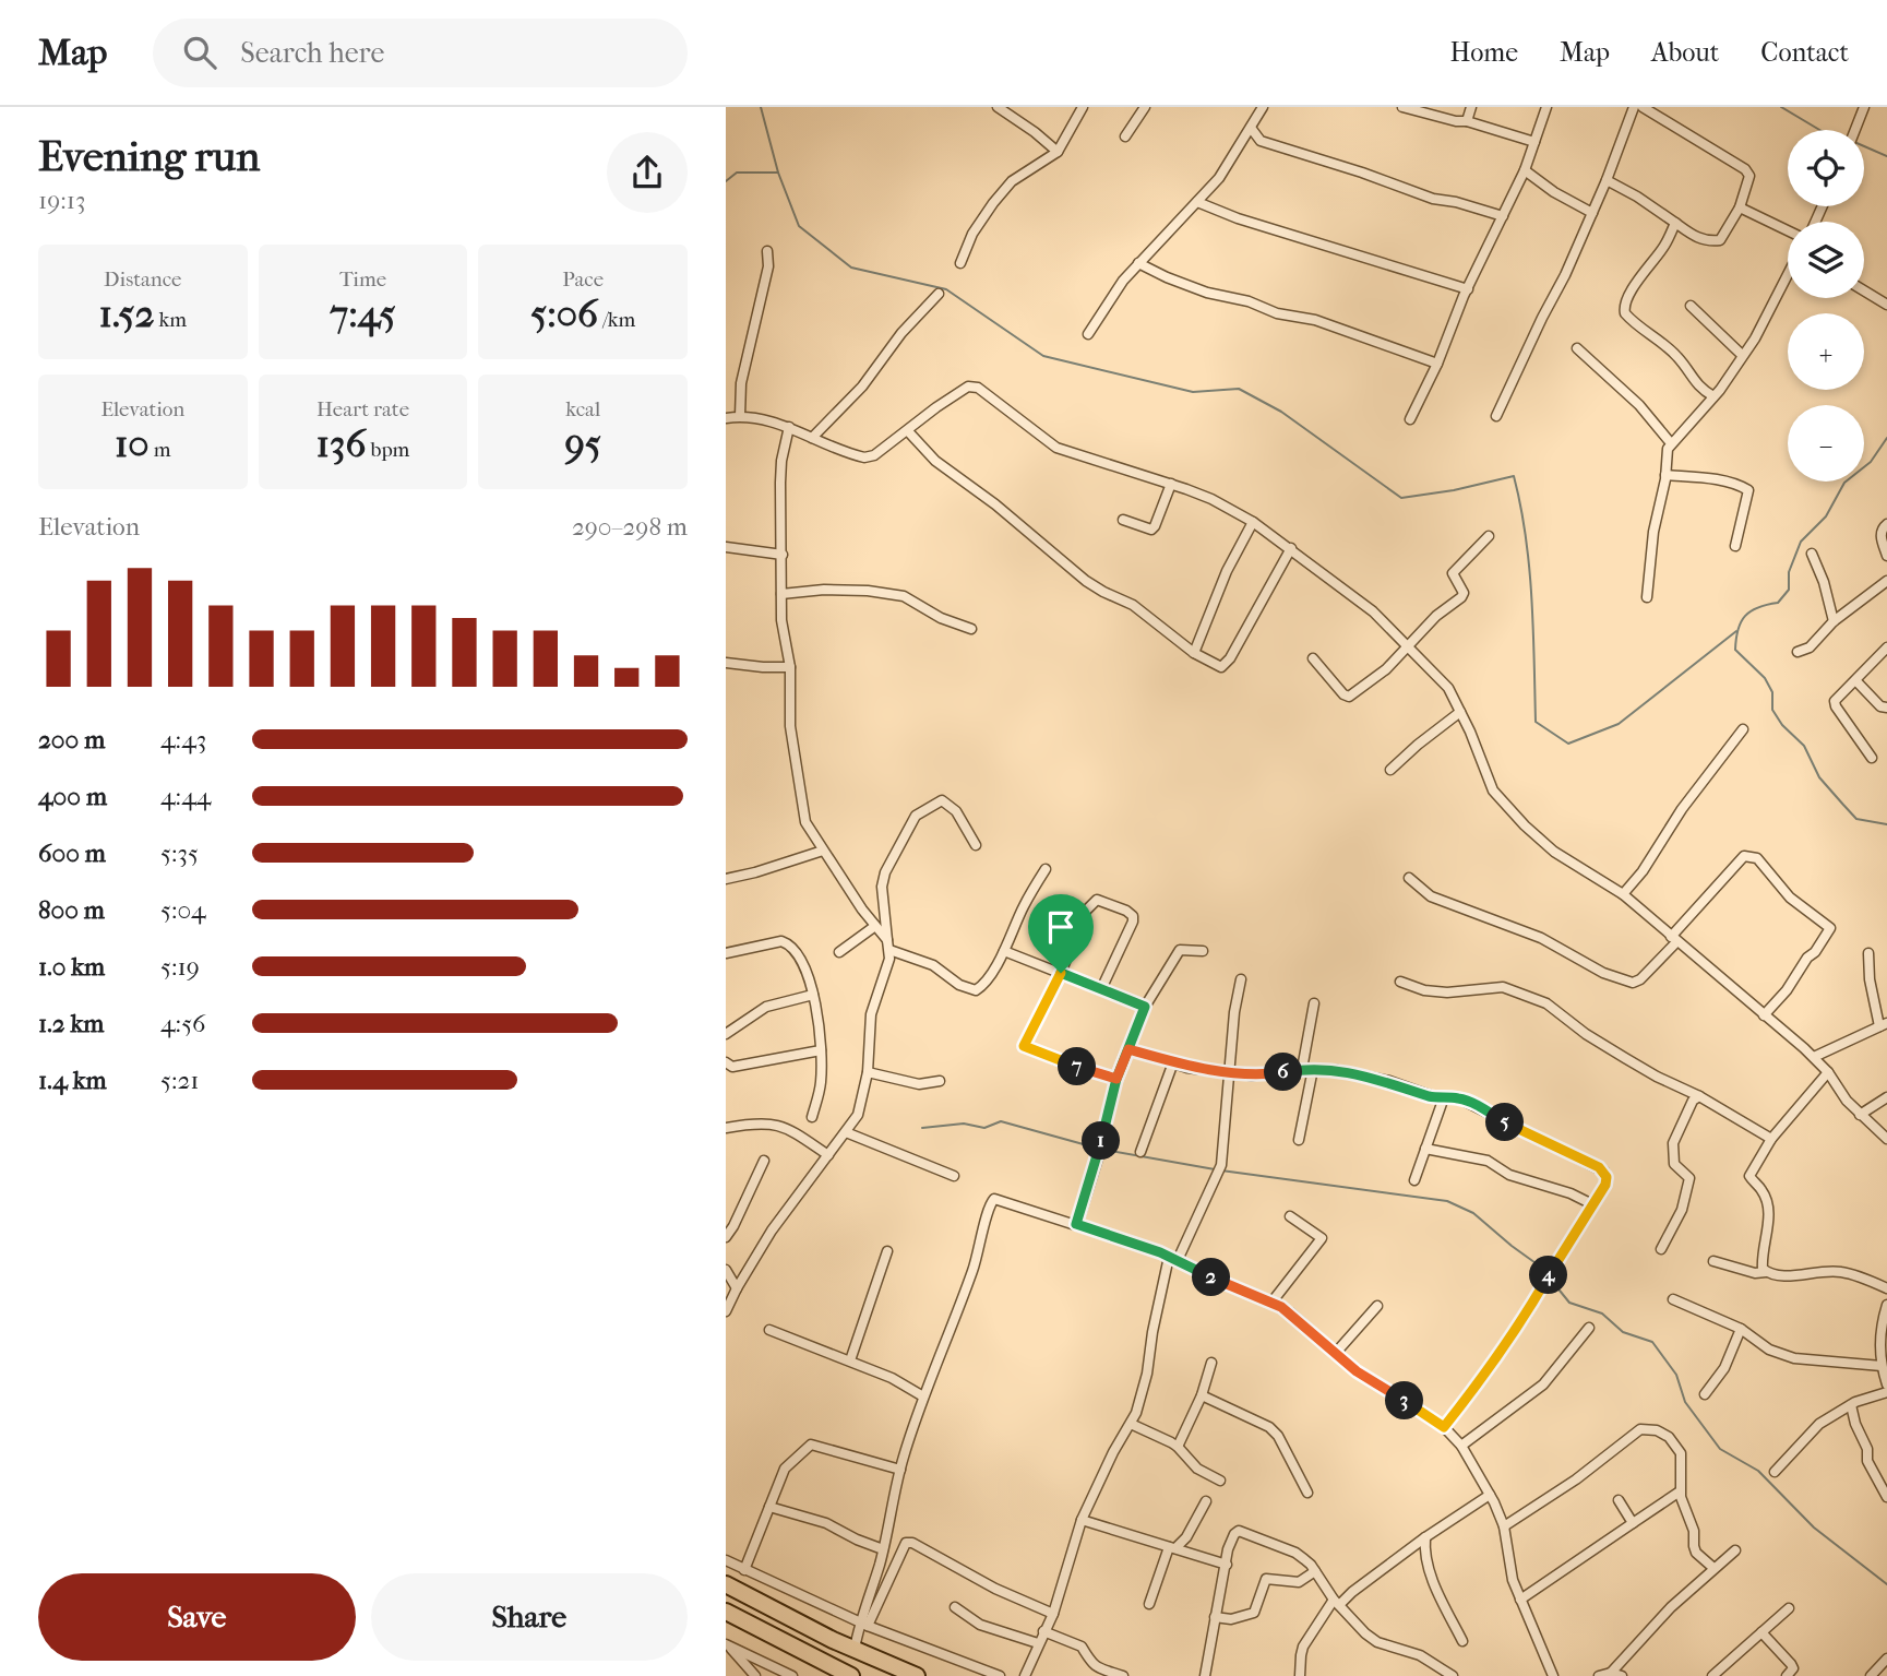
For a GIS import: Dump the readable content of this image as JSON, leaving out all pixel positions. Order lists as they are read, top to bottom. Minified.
{"page":{"header":"Map","search":"Search here","nav":["Home","Map","About","Contact"],"heading":["Evening run","19:13"],"map_buttons":["+","−"],"stats":[["Distance","1.52 km"],["Time","7:45"],["Pace","5:06 /km"],["Elevation","10 m"],["Heart rate","136 bpm"],["kcal","95"]],"chart":["Elevation","290–298 m"],"list":[{"name":"200 m","note":"4:43"},{"name":"400 m","note":"4:44"},{"name":"600 m","note":"5:35"},{"name":"800 m","note":"5:04"},{"name":"1.0 km","note":"5:19"},{"name":"1.2 km","note":"4:56"},{"name":"1.4 km","note":"5:21"}],"pins":["7","6","5","1","4","2","3"],"buttons":["Save","Share"]}}
